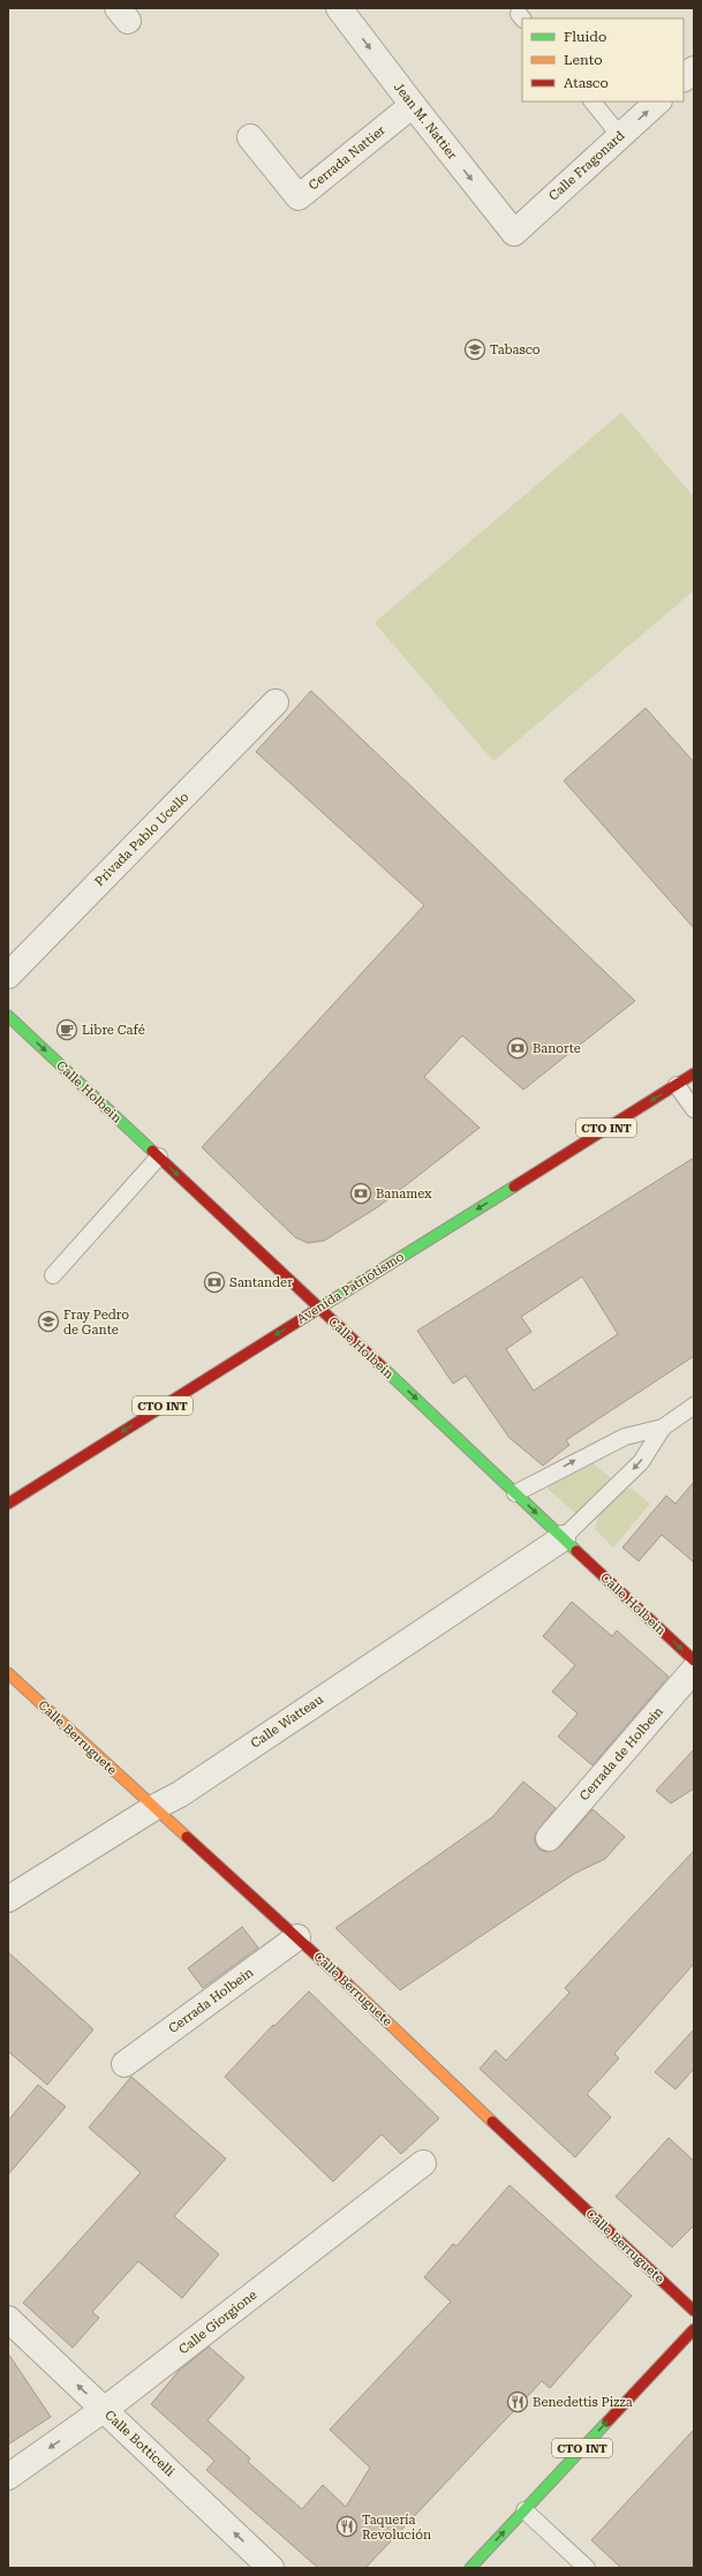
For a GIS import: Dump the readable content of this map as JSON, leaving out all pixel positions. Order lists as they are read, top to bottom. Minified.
{"streets":{"street":["Jean M. Nattier","Cerrada Nattier","Calle Fragonard","Privada Pablo Ucello","Calle Holbein","CTO INT","Avenida Patriotismo","Calle Watteau","Calle Berruguete","Cerrada de Holbein","Cerrada Holbein","Calle Giorgione","Calle Botticelli"]},"crossings":[["Jean M. Nattier","Cerrada Nattier"],["Jean M. Nattier","Calle Fragonard"],["Calle Holbein","Avenida Patriotismo"],["Calle Holbein","Calle Watteau"],["Calle Watteau","Calle Berruguete"],["Calle Berruguete","Cerrada Holbein"],["Calle Giorgione","Calle Botticelli"]],"one_way":["Jean M. Nattier","Calle Holbein","Avenida Patriotismo","Calle Botticelli"],"places":{"school or university":["Tabasco","Fray Pedro de Gante"],"cafe":["Libre Café"],"bank":["Banorte","Banamex","Santander"],"restaurant":["Benedettis Pizza","Taquería Revolución"]},"legend":["Fluido","Lento","Atasco"]}
